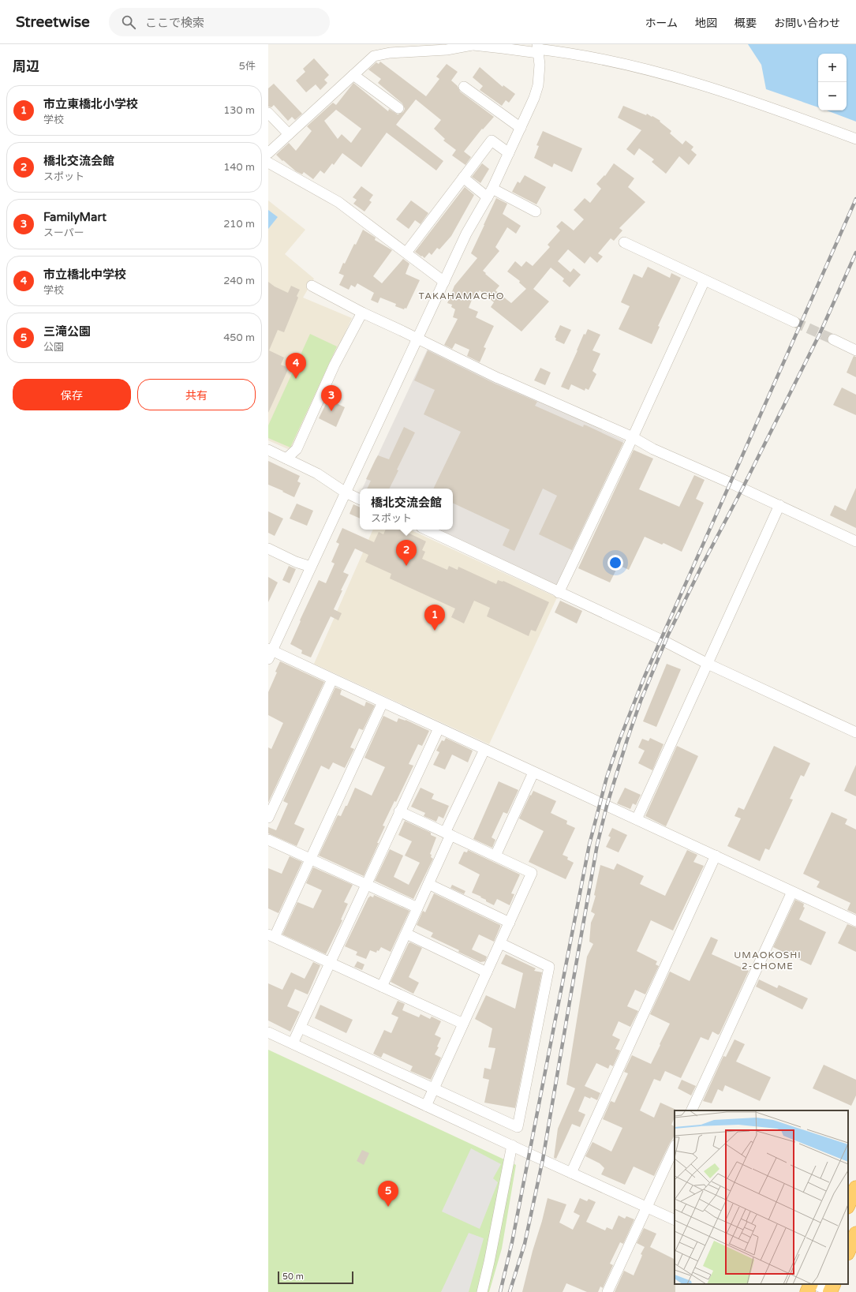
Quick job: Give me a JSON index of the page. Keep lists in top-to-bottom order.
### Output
{
  "districts": ["TAKAHAMACHO", "UMAOKOSHI 2-CHOME"],
  "scale_bar": "50 m",
  "page": {
    "header": "Streetwise",
    "search": "ここで検索",
    "nav": [
      "ホーム",
      "地図",
      "概要",
      "お問い合わせ"
    ],
    "heading": ["周辺", "5件"],
    "map_buttons": ["+", "−"],
    "list": [
      {
        "mark": "1",
        "name": "市立東橋北小学校",
        "note": "学校",
        "value": "130 m"
      },
      {
        "mark": "2",
        "name": "橋北交流会館",
        "note": "スポット",
        "value": "140 m"
      },
      {
        "mark": "3",
        "name": "FamilyMart",
        "note": "スーパー",
        "value": "210 m"
      },
      {
        "mark": "4",
        "name": "市立橋北中学校",
        "note": "学校",
        "value": "240 m"
      },
      {
        "mark": "5",
        "name": "三滝公園",
        "note": "公園",
        "value": "450 m"
      }
    ],
    "pins": [
      "4",
      "3",
      "2",
      "1",
      "5"
    ],
    "buttons": ["保存", "共有"],
    "popup": ["橋北交流会館", "スポット"],
    "scale": "50 m"
  }
}
